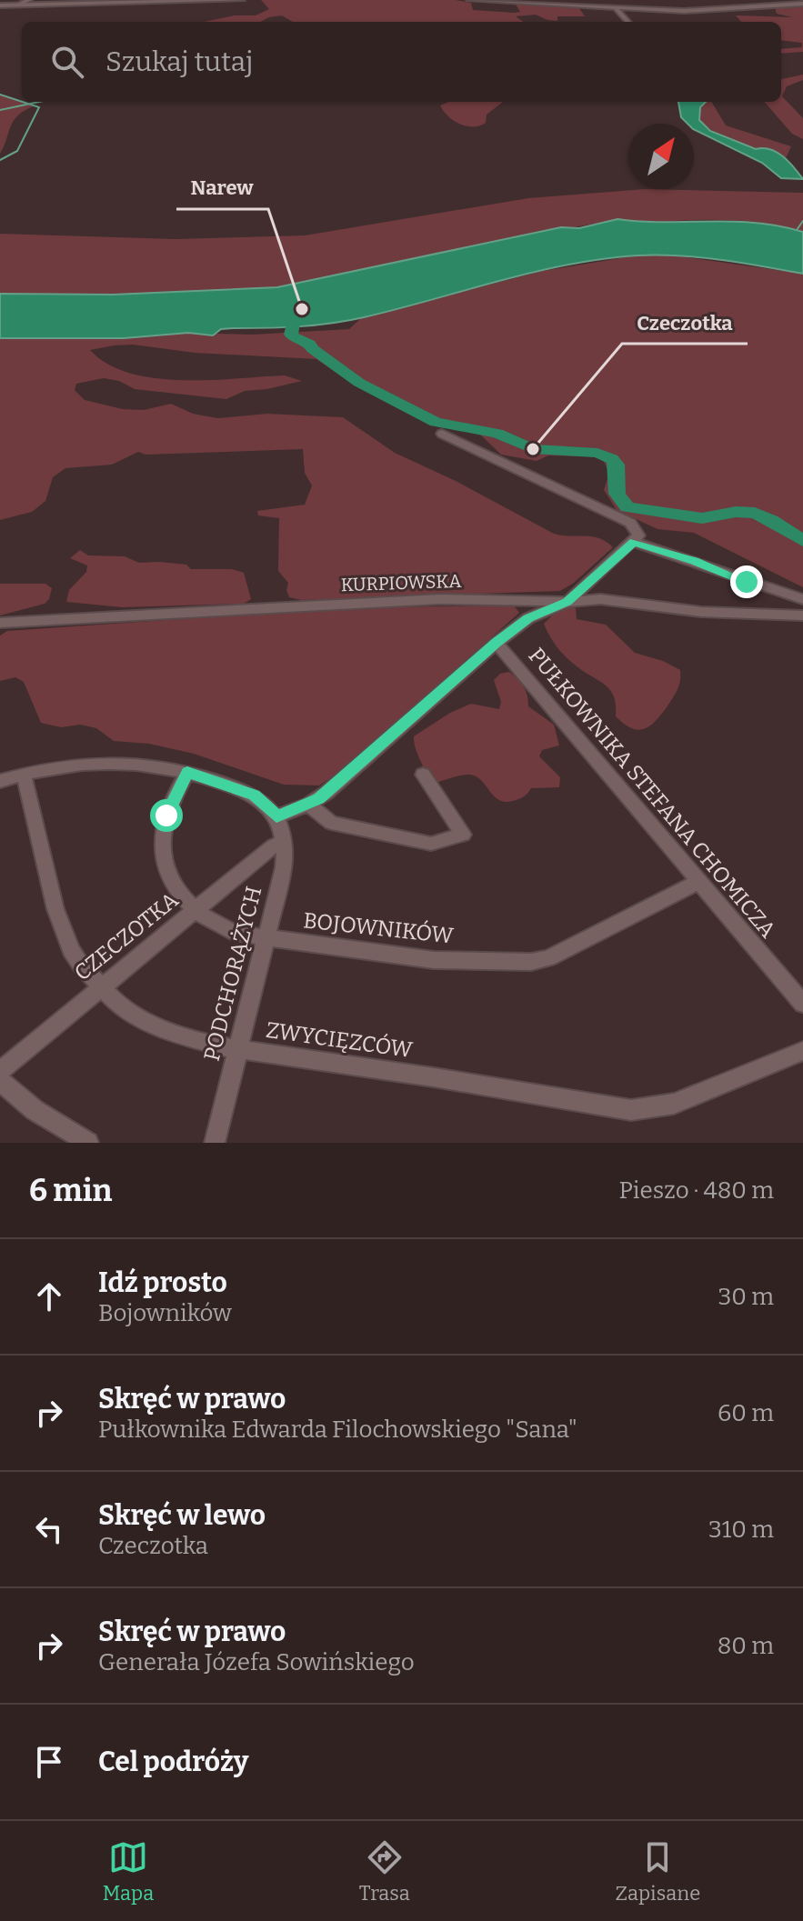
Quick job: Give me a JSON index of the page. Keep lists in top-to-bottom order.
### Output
{
  "streets": {
    "street": [
      "KURPIOWSKA",
      "PUŁKOWNIKA STEFANA CHOMICZA",
      "BOJOWNIKÓW",
      "CZECZOTKA",
      "PODCHORĄŻYCH",
      "ZWYCIĘZCÓW"
    ]
  },
  "crossings": [
    ["PUŁKOWNIKA STEFANA CHOMICZA", "BOJOWNIKÓW"],
    ["BOJOWNIKÓW", "CZECZOTKA"],
    ["BOJOWNIKÓW", "PODCHORĄŻYCH"],
    ["CZECZOTKA", "PODCHORĄŻYCH"],
    ["CZECZOTKA", "ZWYCIĘZCÓW"],
    ["PODCHORĄŻYCH", "ZWYCIĘZCÓW"]
  ],
  "places": ["Narew", "Czeczotka"],
  "north": "top right",
  "page": {
    "search": "Szukaj tutaj",
    "heading": ["6 min", "Pieszo · 480 m"],
    "list": [
      ["Idź prosto", "Bojowników", "30 m"],
      ["Skręć w prawo", "Pułkownika Edwarda Filochowskiego \"Sana\"", "60 m"],
      ["Skręć w lewo", "Czeczotka", "310 m"],
      ["Skręć w prawo", "Generała Józefa Sowińskiego", "80 m"],
      "Cel podróży"
    ],
    "nav": ["Mapa", "Trasa", "Zapisane"]
  }
}
